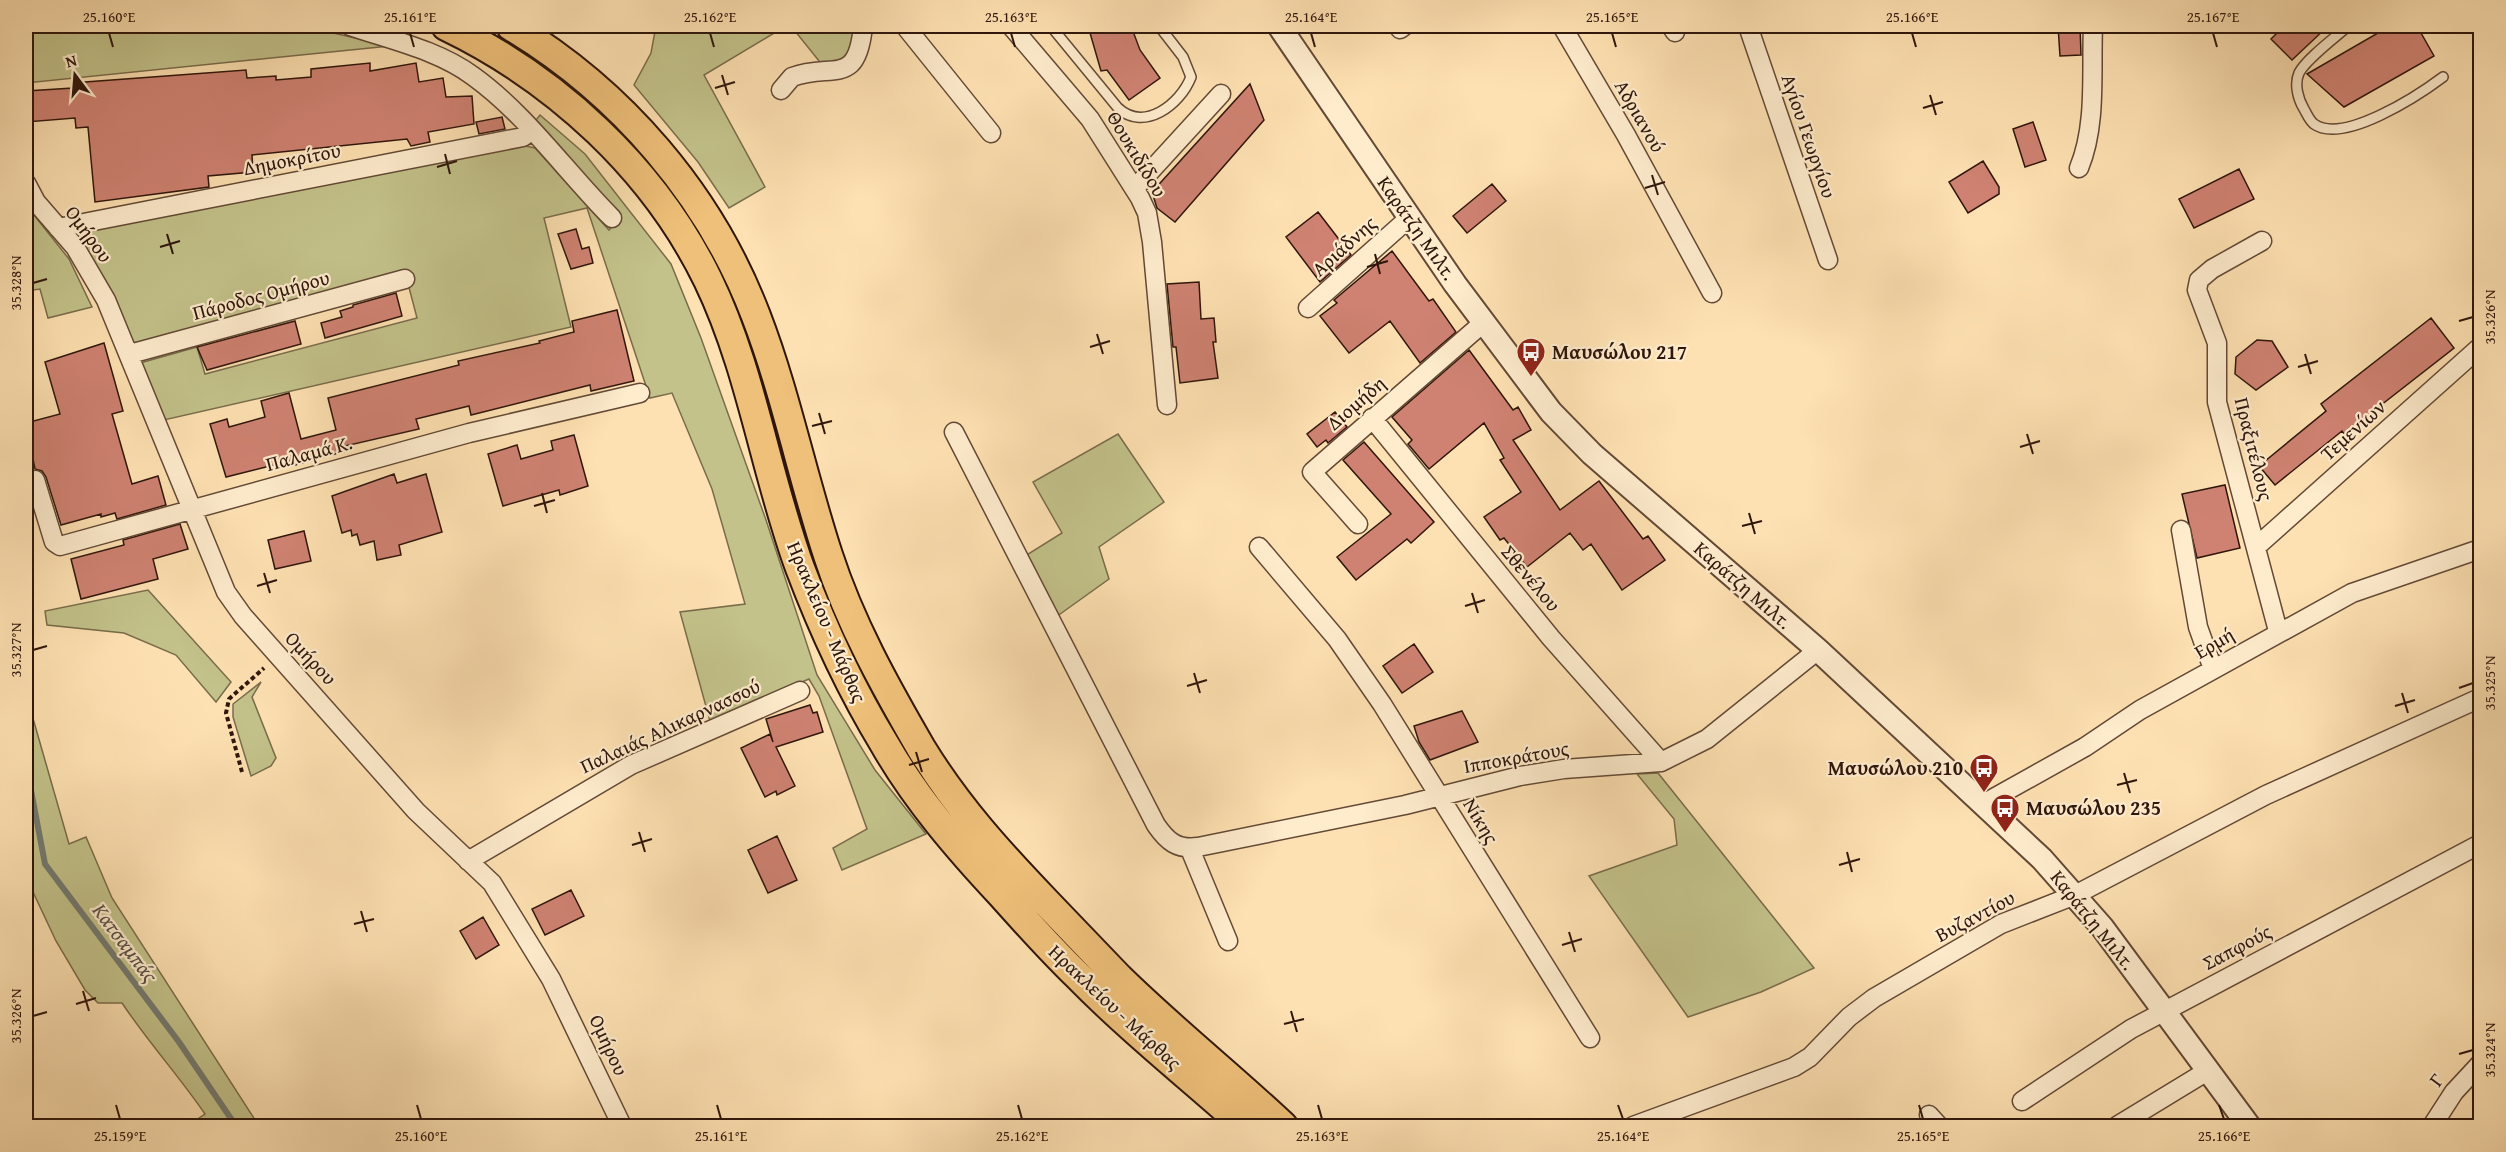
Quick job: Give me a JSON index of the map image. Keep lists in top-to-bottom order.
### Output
{
  "streets": {
    "main road": ["Ηρακλείου - Μάρθας"],
    "street": [
      "Αδριανού",
      "Αγίου Γεωργίου",
      "Θουκιδίδου",
      "Δημοκρίτου",
      "Καράτζη Μιλτ.",
      "Ομήρου",
      "Αριάδνης",
      "Πάροδος Ομήρου",
      "Διομήδη",
      "Τεμενίων",
      "Πραξιτέλους",
      "Παλαμά Κ.",
      "Σθενέλου",
      "Ερμή",
      "Παλαιάς Αλικαρνασσού",
      "Ιπποκράτους",
      "Νίκης",
      "Βυζαντίου",
      "Σαπφούς",
      "Γ"
    ]
  },
  "crossings": [
    ["Δημοκρίτου", "Ομήρου"],
    ["Καράτζη Μιλτ.", "Αριάδνης"],
    ["Καράτζη Μιλτ.", "Διομήδη"],
    ["Καράτζη Μιλτ.", "Ερμή"],
    ["Καράτζη Μιλτ.", "Ιπποκράτους"],
    ["Καράτζη Μιλτ.", "Βυζαντίου"],
    ["Καράτζη Μιλτ.", "Σαπφούς"],
    ["Ομήρου", "Πάροδος Ομήρου"],
    ["Ομήρου", "Παλαμά Κ."],
    ["Ομήρου", "Παλαιάς Αλικαρνασσού"],
    ["Διομήδη", "Σθενέλου"],
    ["Τεμενίων", "Πραξιτέλους"],
    ["Πραξιτέλους", "Ερμή"],
    ["Σθενέλου", "Ιπποκράτους"],
    ["Ιπποκράτους", "Νίκης"]
  ],
  "water": ["Κατσαμπάς"],
  "places": {
    "bus stop": ["Μαυσώλου 217", "Μαυσώλου 210", "Μαυσώλου 235"]
  },
  "north": "top",
  "coordinates": [
    "25.160°E",
    "25.161°E",
    "25.162°E",
    "25.163°E",
    "25.164°E",
    "25.165°E",
    "25.166°E",
    "25.167°E",
    "35.328°N",
    "35.326°N",
    "35.327°N",
    "35.325°N",
    "35.324°N",
    "25.159°E"
  ]
}
